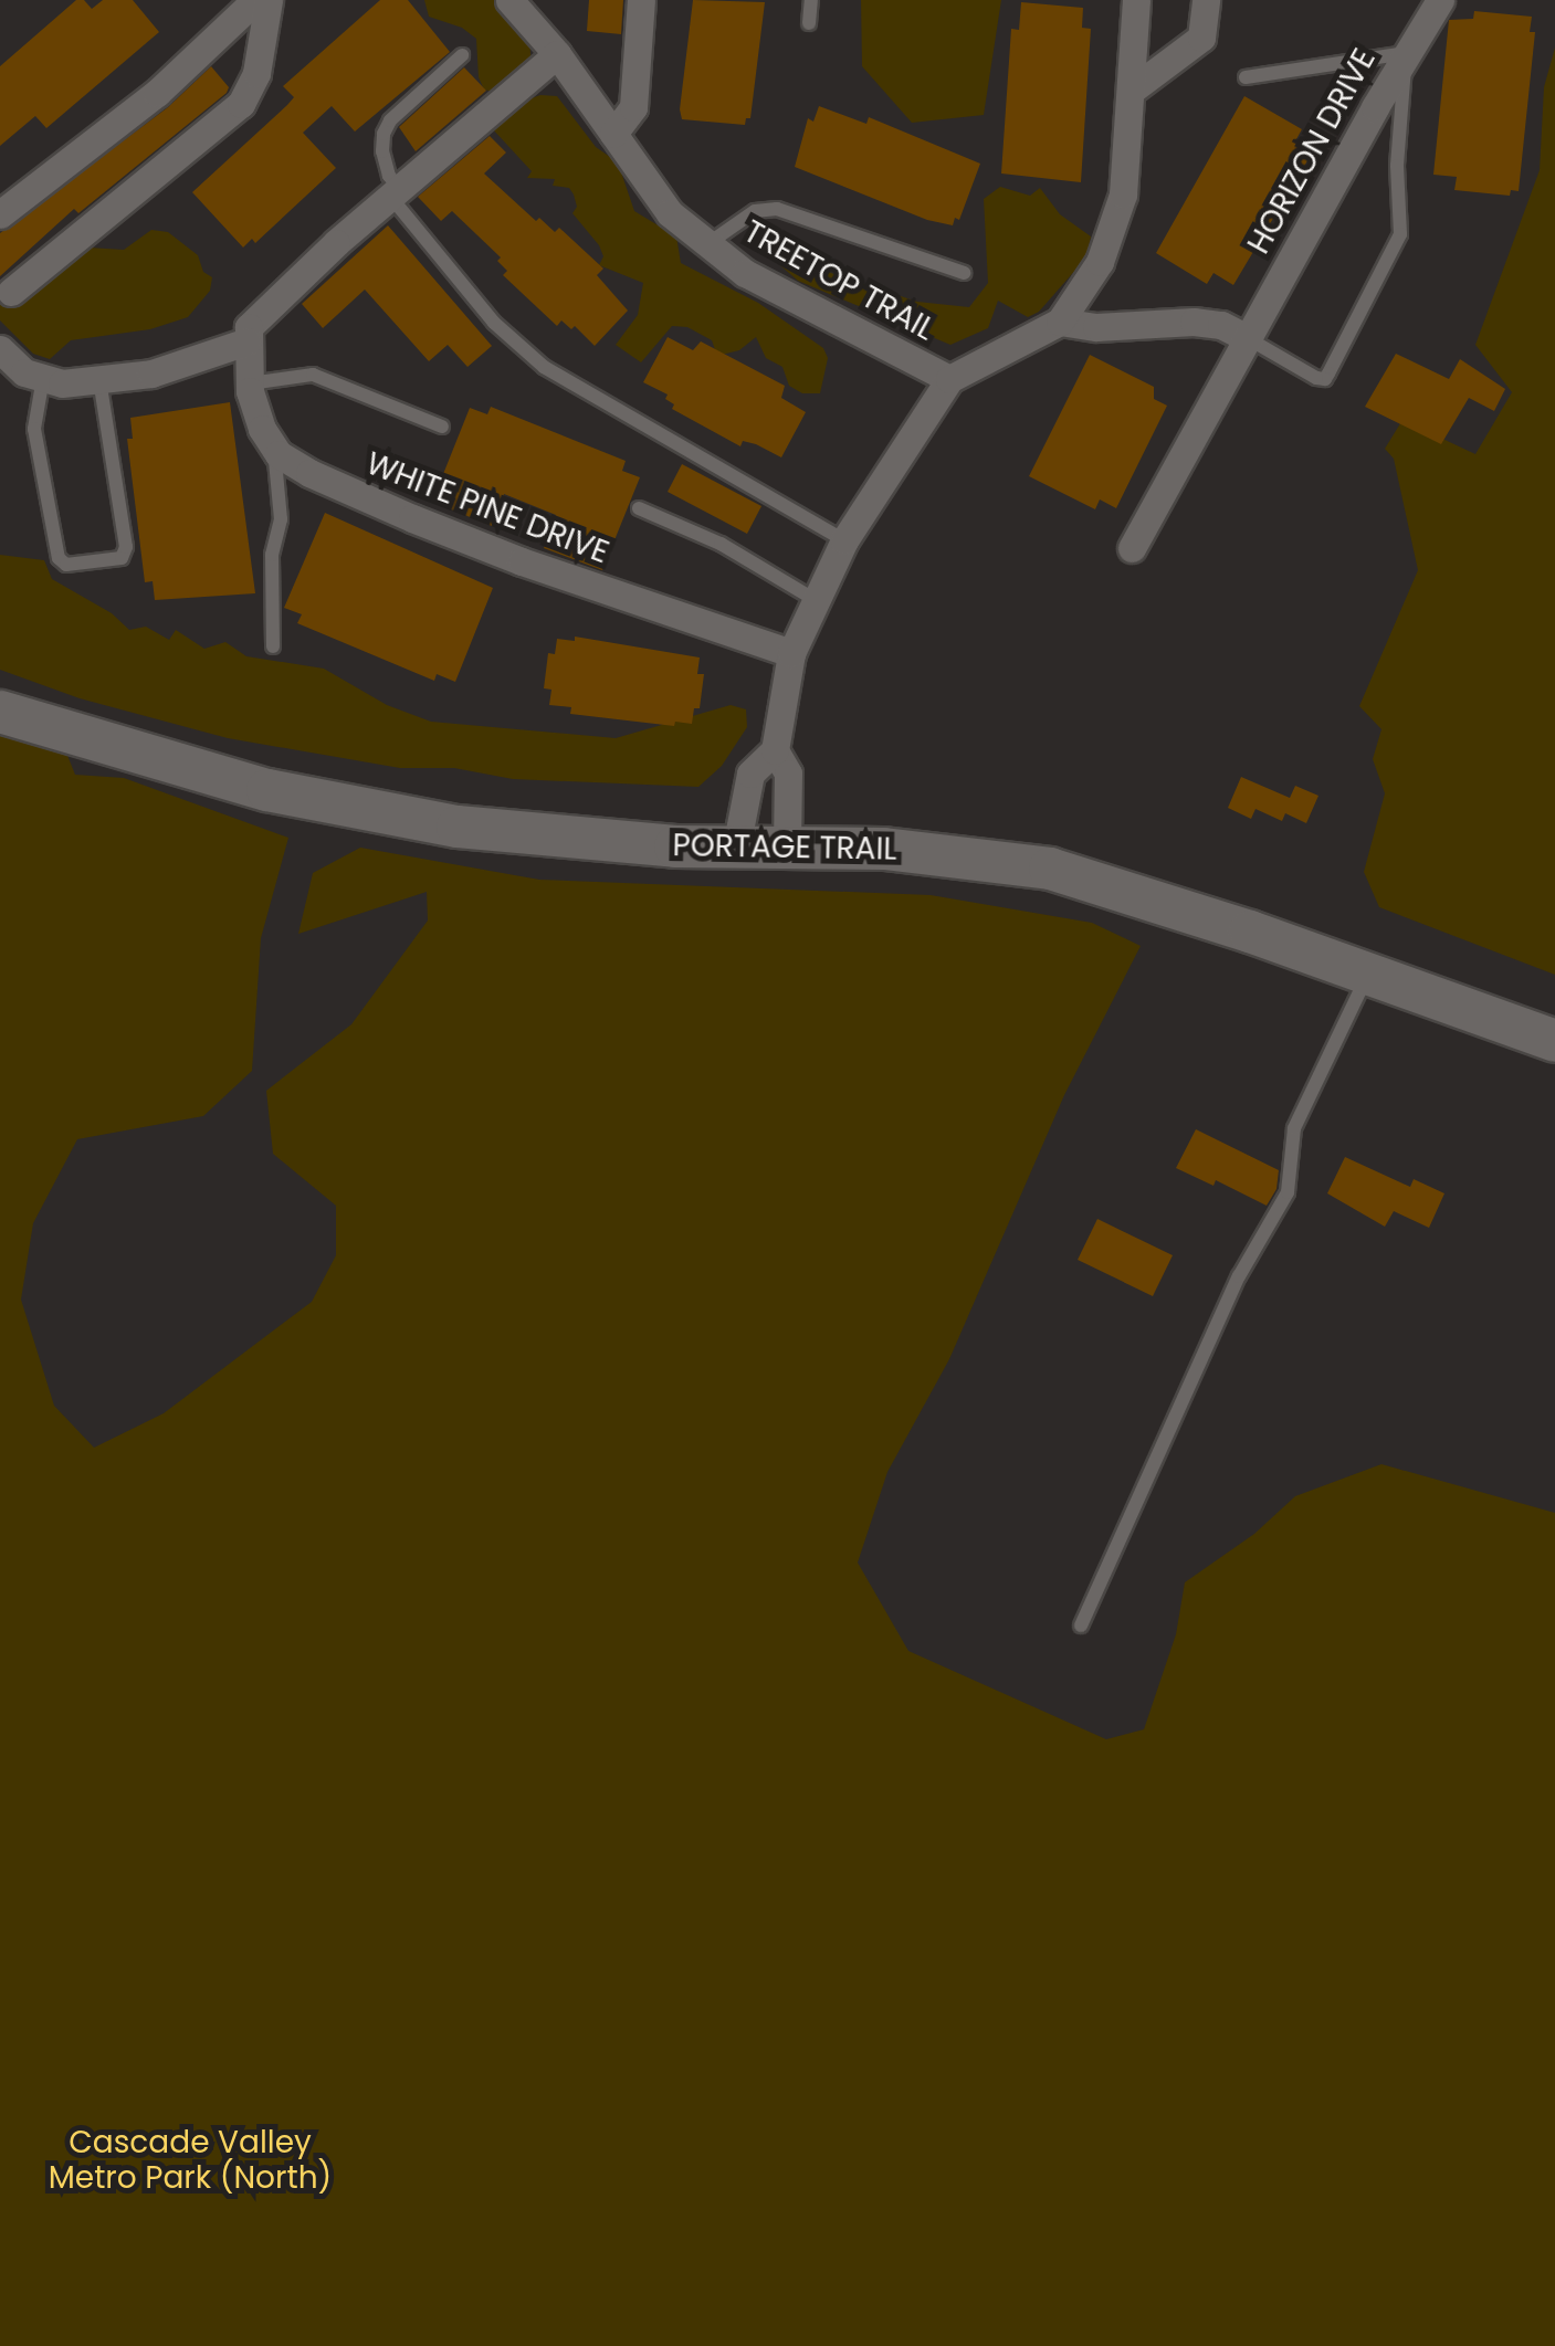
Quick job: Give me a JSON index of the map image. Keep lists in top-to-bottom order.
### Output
{
  "streets": {
    "main road": ["PORTAGE TRAIL"],
    "street": ["HORIZON DRIVE", "TREETOP TRAIL", "WHITE PINE DRIVE"]
  },
  "parks": ["Cascade Valley Metro Park (North)"]
}
